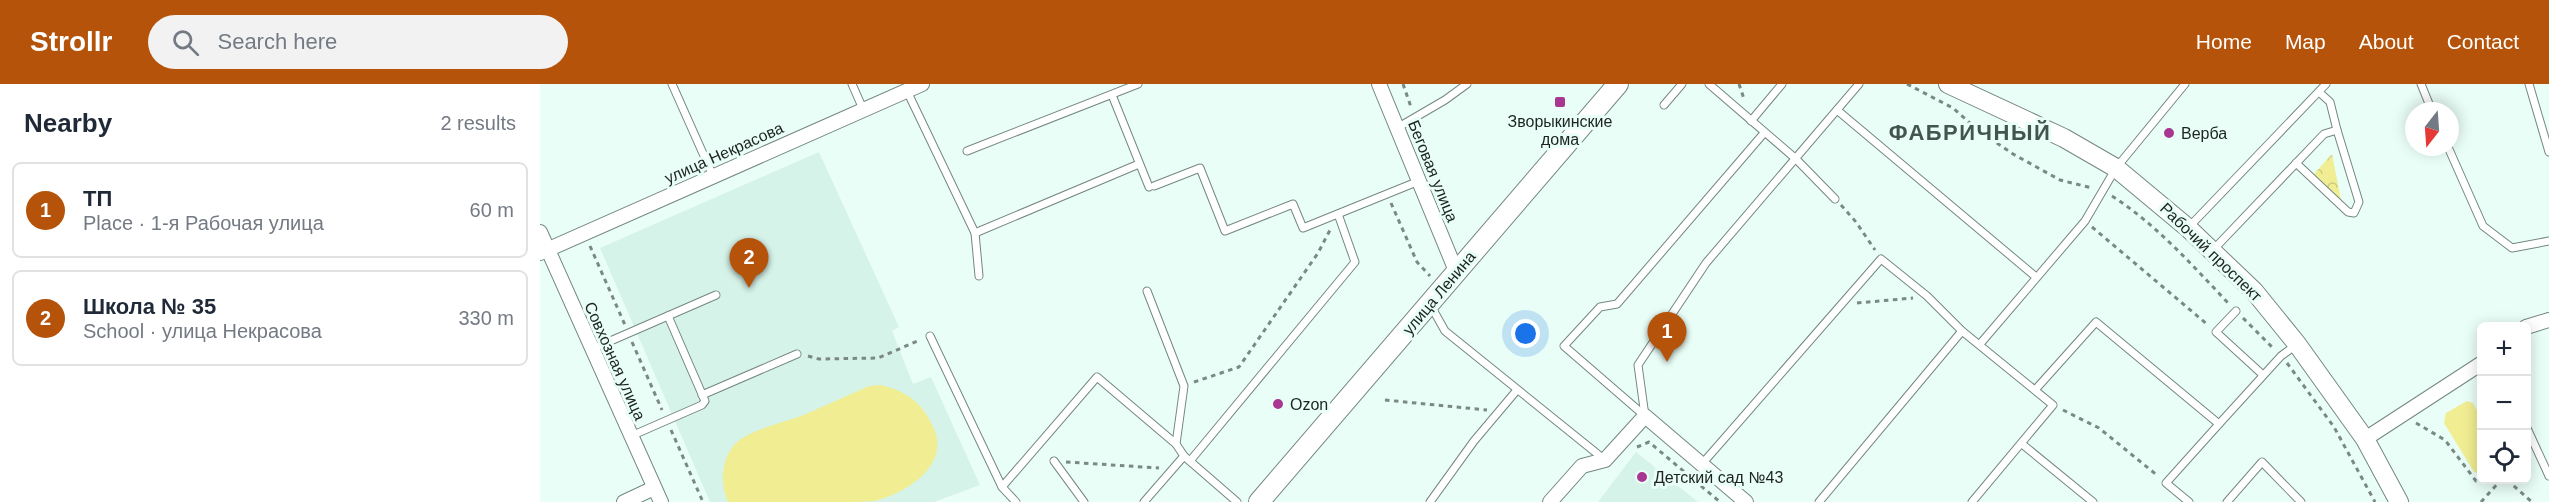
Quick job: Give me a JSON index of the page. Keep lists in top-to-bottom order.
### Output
{
  "streets": {
    "main road": ["улица Ленина"],
    "street": [
      "улица Некрасова",
      "Беговая улица",
      "Рабочий проспект",
      "Совхозная улица"
    ]
  },
  "crossings": [
    ["улица Некрасова", "Совхозная улица"],
    ["Беговая улица", "улица Ленина"]
  ],
  "districts": ["ФАБРИЧНЫЙ"],
  "places": {
    "transit": ["Зворыкинские дома"],
    "other": ["Верба", "Ozon", "Детский сад №43"]
  },
  "north": "bottom",
  "page": {
    "header": "Strollr",
    "search": "Search here",
    "nav": [
      "Home",
      "Map",
      "About",
      "Contact"
    ],
    "heading": ["Nearby", "2 results"],
    "list": [
      {
        "mark": "1",
        "name": "ТП",
        "note": "Place · 1-я Рабочая улица",
        "value": "60 m"
      },
      {
        "mark": "2",
        "name": "Школа № 35",
        "note": "School · улица Некрасова",
        "value": "330 m"
      }
    ],
    "pins": ["2", "1"],
    "map_buttons": ["+", "−"]
  }
}
